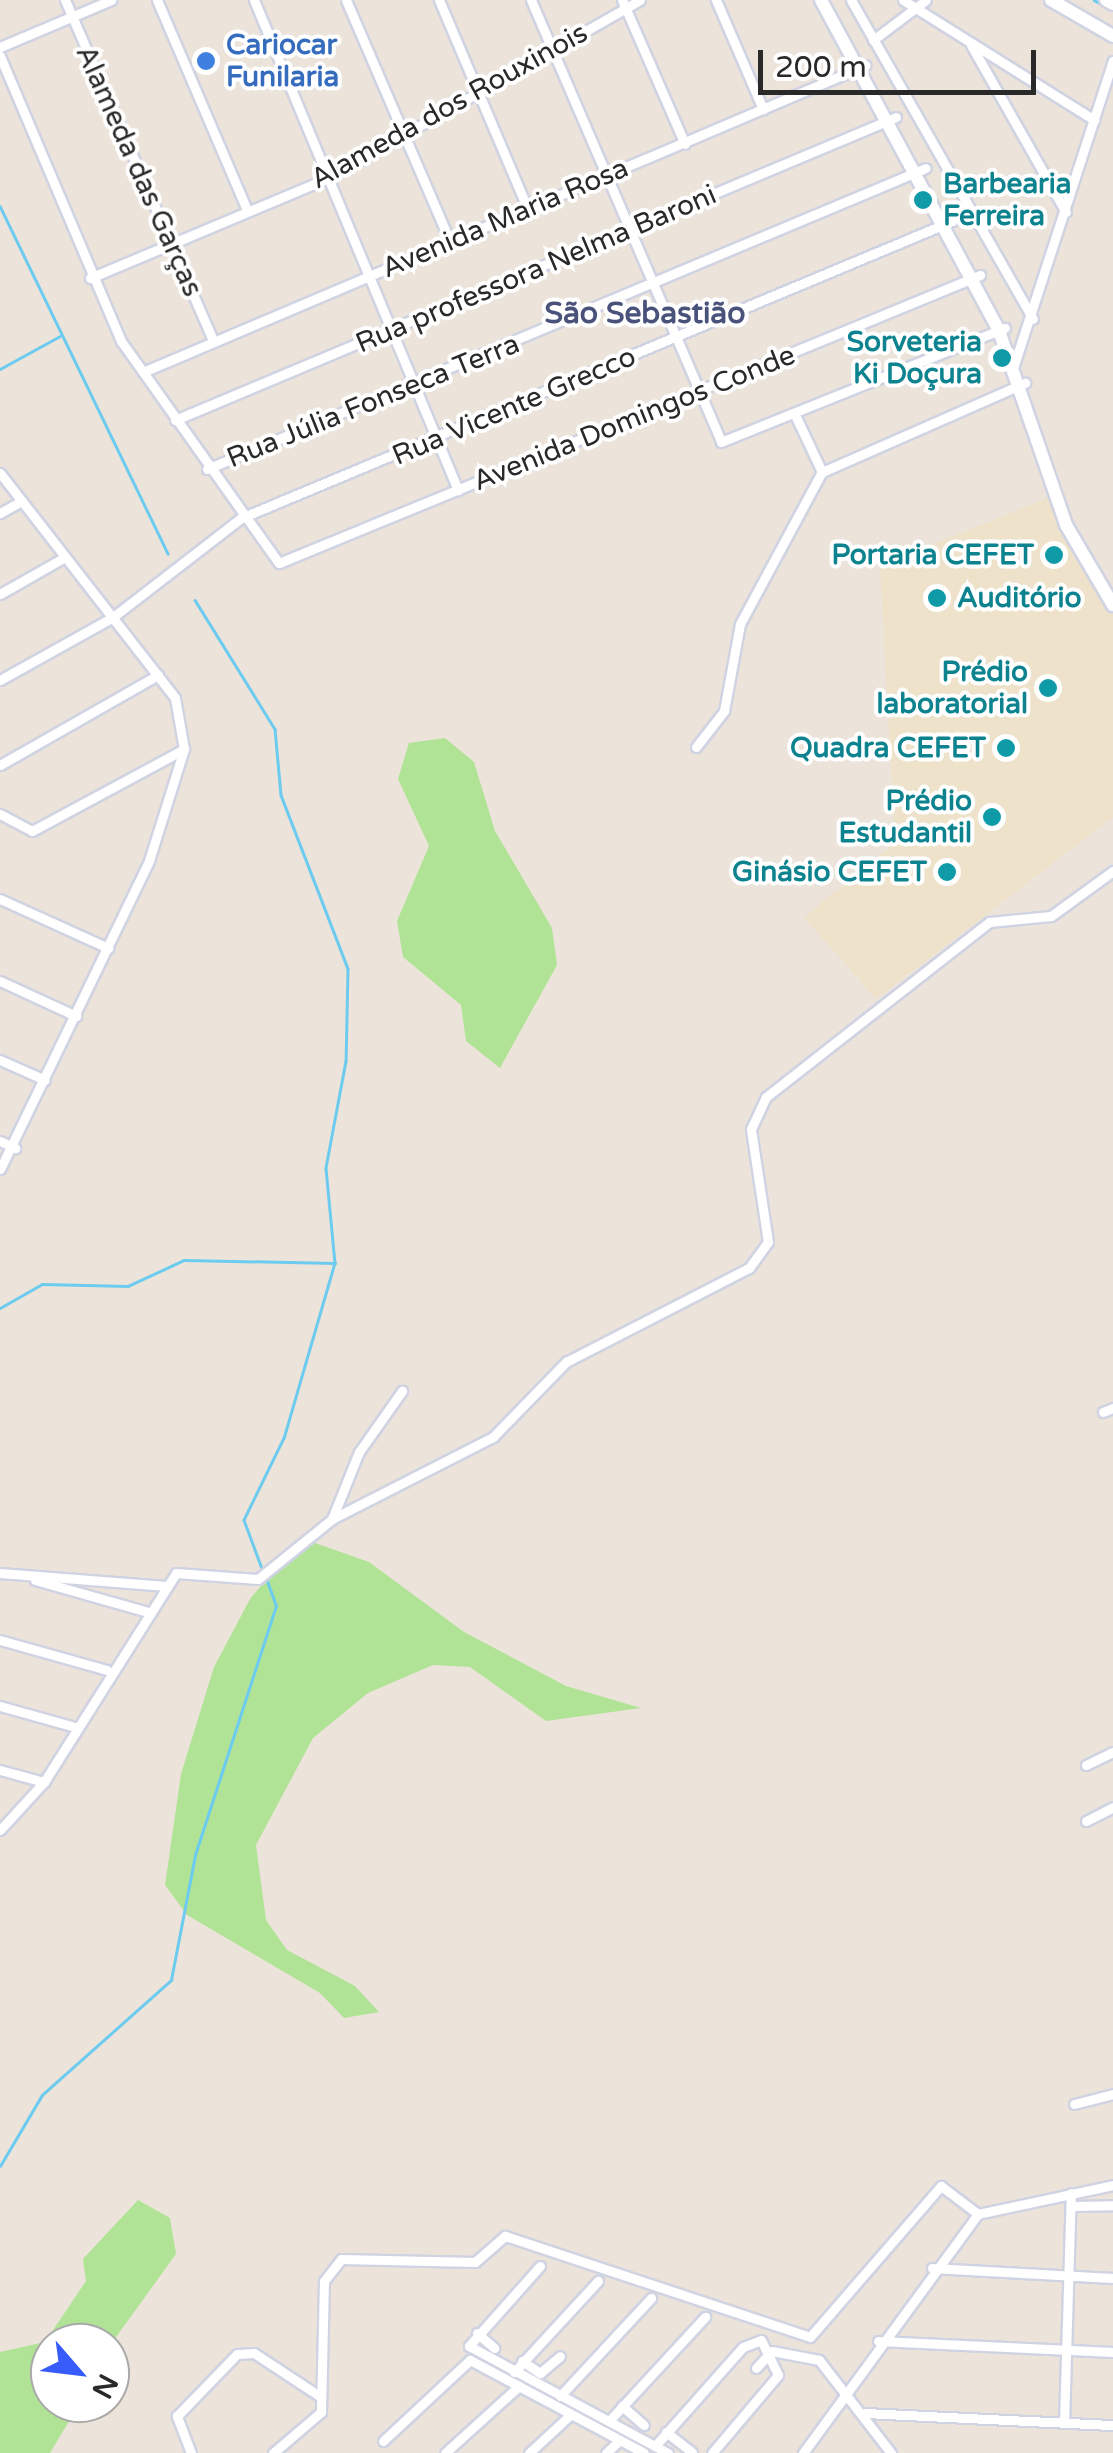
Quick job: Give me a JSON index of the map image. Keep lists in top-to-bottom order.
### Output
{
  "streets": {
    "street": [
      "Alameda dos Rouxinois",
      "Alameda das Garças",
      "Avenida Maria Rosa",
      "Rua professora Nelma Baroni",
      "Rua Júlia Fonseca Terra",
      "Rua Vicente Grecco",
      "Avenida Domingos Conde"
    ]
  },
  "crossings": [
    ["Alameda dos Rouxinois", "Alameda das Garças"],
    ["Alameda das Garças", "Avenida Maria Rosa"],
    ["Rua Vicente Grecco", "Avenida Domingos Conde"]
  ],
  "districts": ["São Sebastião"],
  "places": [
    "Cariocar Funilaria",
    "Barbearia Ferreira",
    "Sorveteria Ki Doçura",
    "Portaria CEFET",
    "Auditório",
    "Prédio laboratorial",
    "Quadra CEFET",
    "Prédio Estudantil",
    "Ginásio CEFET"
  ],
  "scale_bar": "200 m",
  "north": "bottom right"
}
